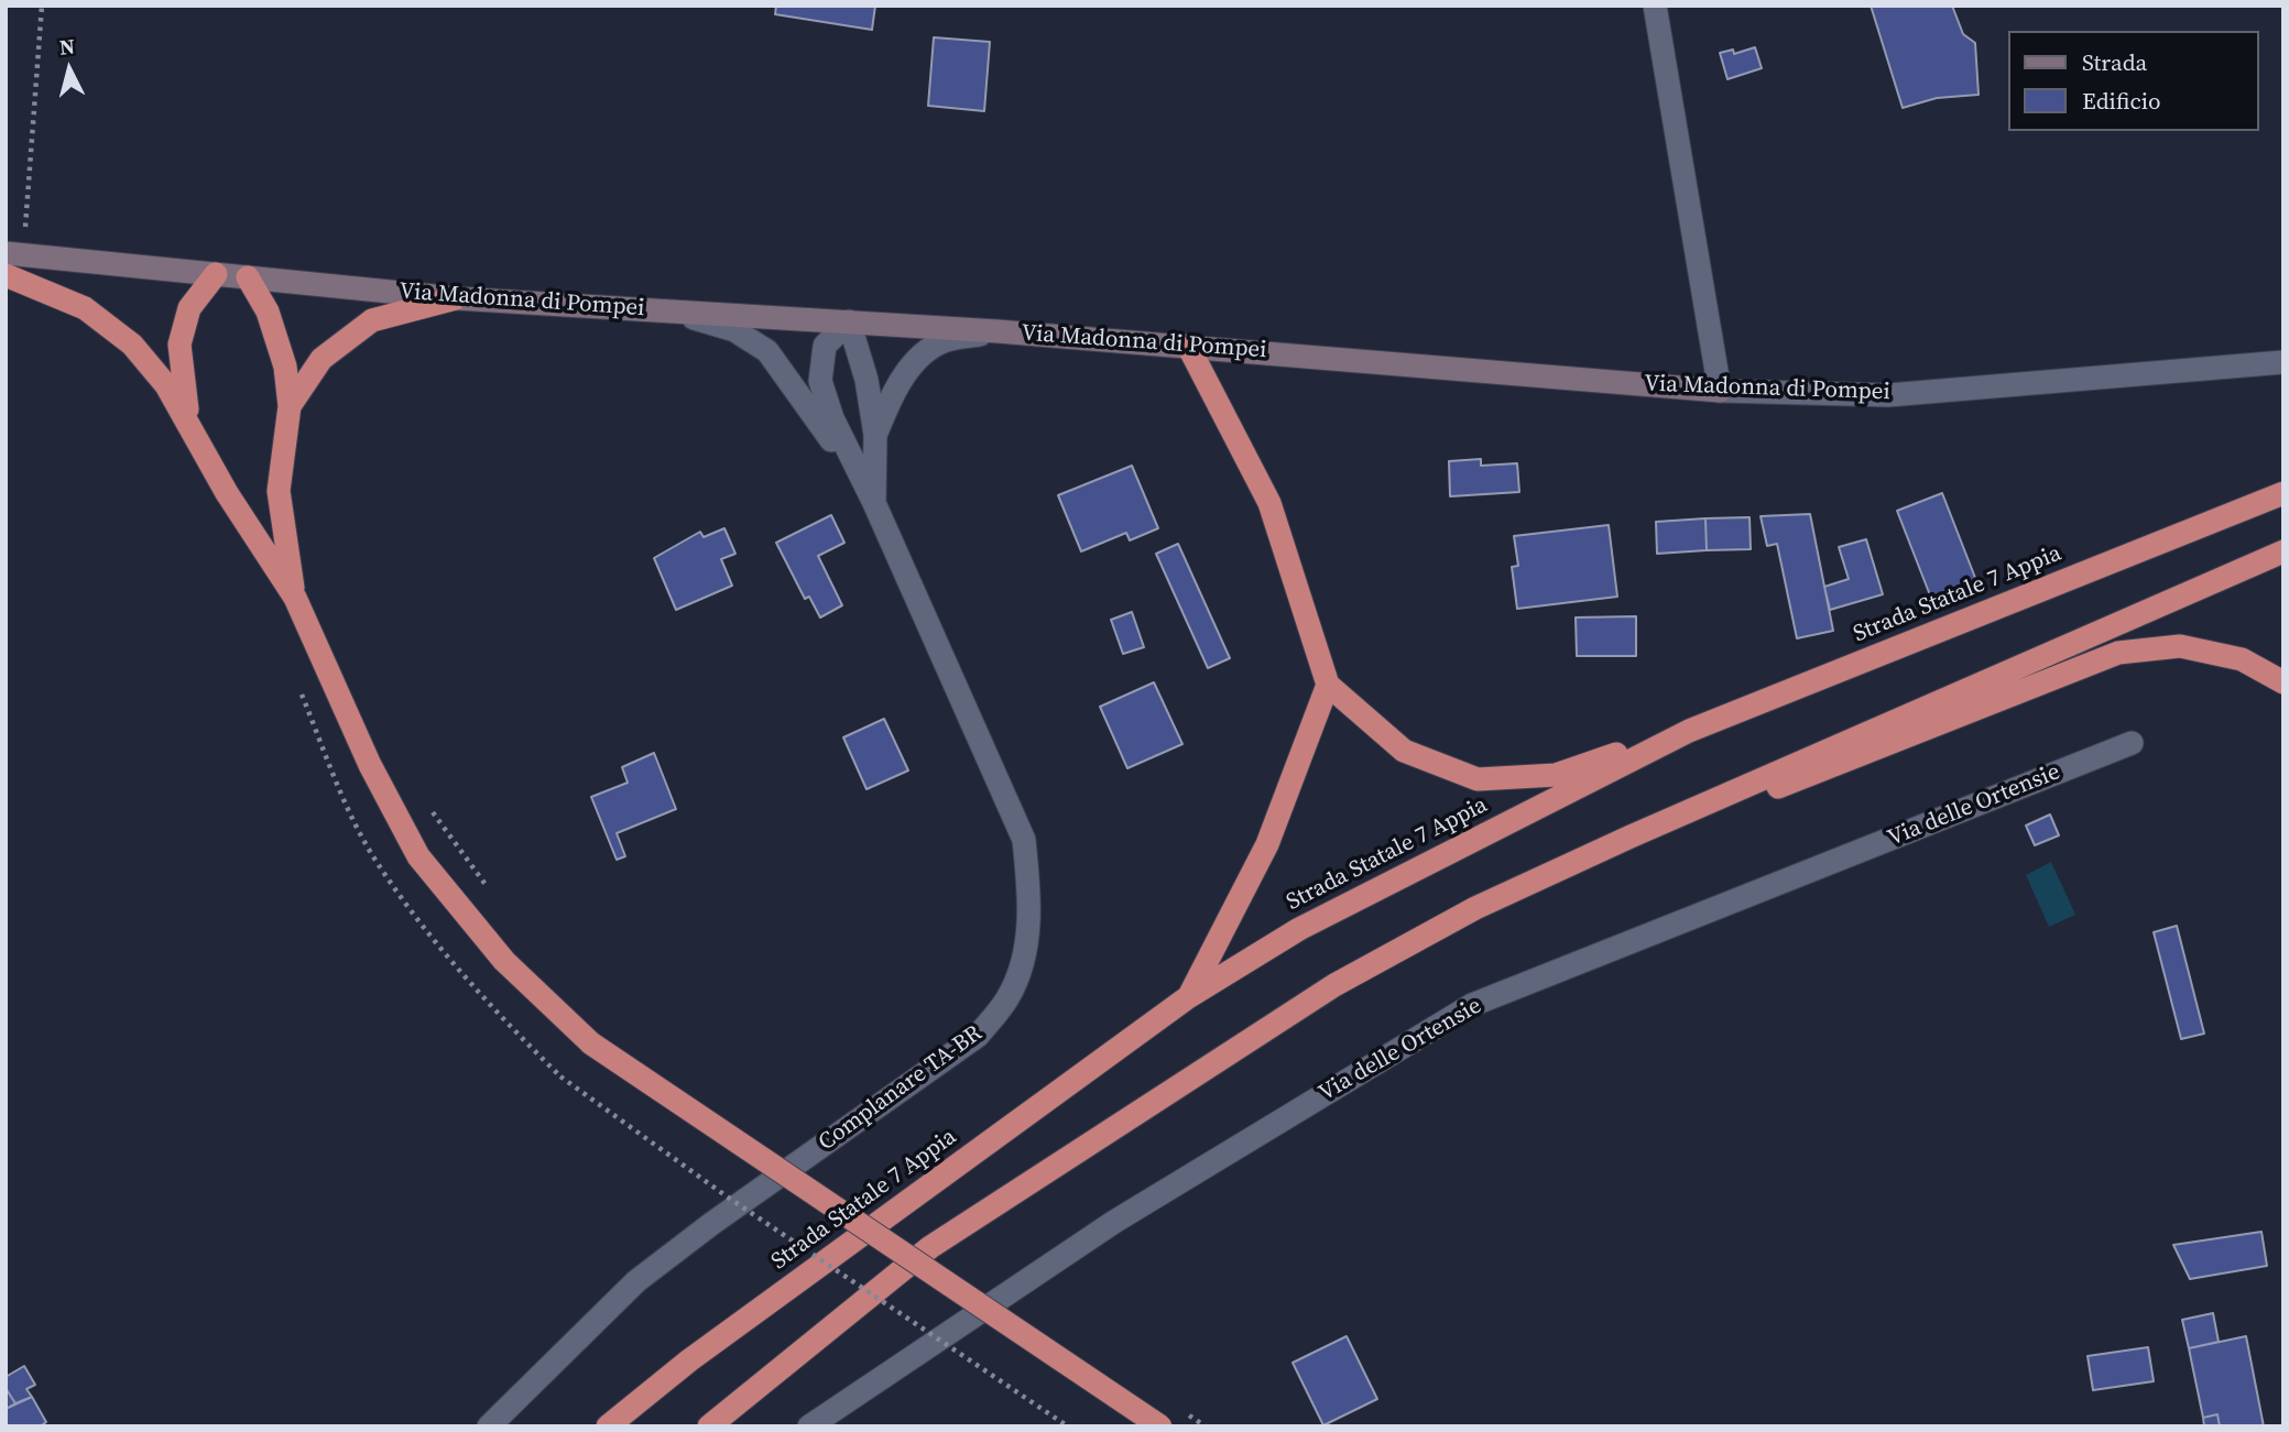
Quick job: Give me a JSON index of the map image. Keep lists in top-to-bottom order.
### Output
{
  "streets": {
    "highway": ["Strada Statale 7 Appia"],
    "street": ["Via Madonna di Pompei", "Via delle Ortensie", "Complanare TA-BR"]
  },
  "legend": ["Strada", "Edificio"],
  "north": "top"
}
